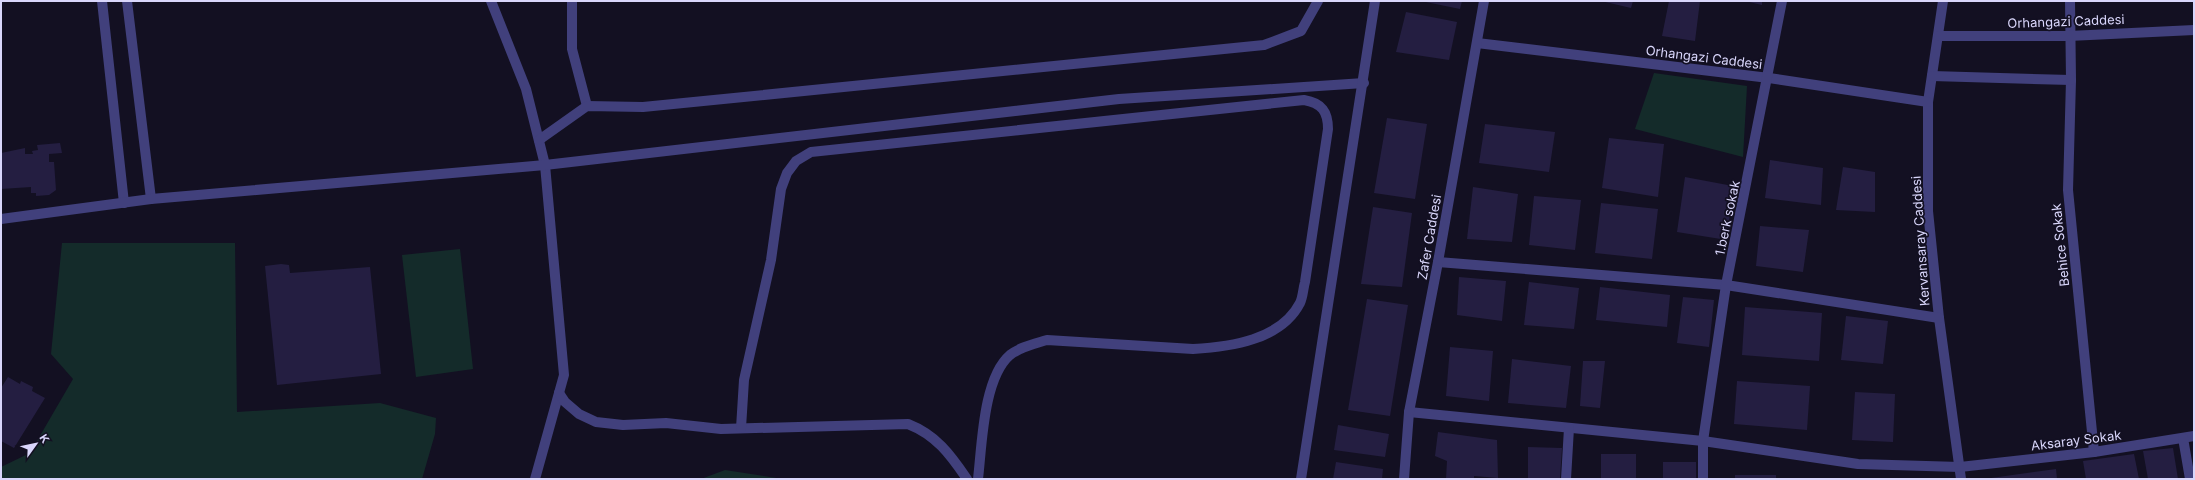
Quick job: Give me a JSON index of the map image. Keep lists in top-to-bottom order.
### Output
{
  "streets": {
    "street": [
      "Orhangazi Caddesi",
      "1.berk sokak",
      "Zafer Caddesi",
      "Kervansaray Caddesi",
      "Behice Sokak",
      "Aksaray Sokak"
    ]
  },
  "crossings": [
    ["Orhangazi Caddesi", "1.berk sokak"],
    ["Orhangazi Caddesi", "Zafer Caddesi"],
    ["Orhangazi Caddesi", "Kervansaray Caddesi"],
    ["Orhangazi Caddesi", "Behice Sokak"],
    ["1.berk sokak", "Aksaray Sokak"],
    ["Zafer Caddesi", "Aksaray Sokak"],
    ["Kervansaray Caddesi", "Aksaray Sokak"],
    ["Behice Sokak", "Aksaray Sokak"]
  ],
  "north": "top right"
}
